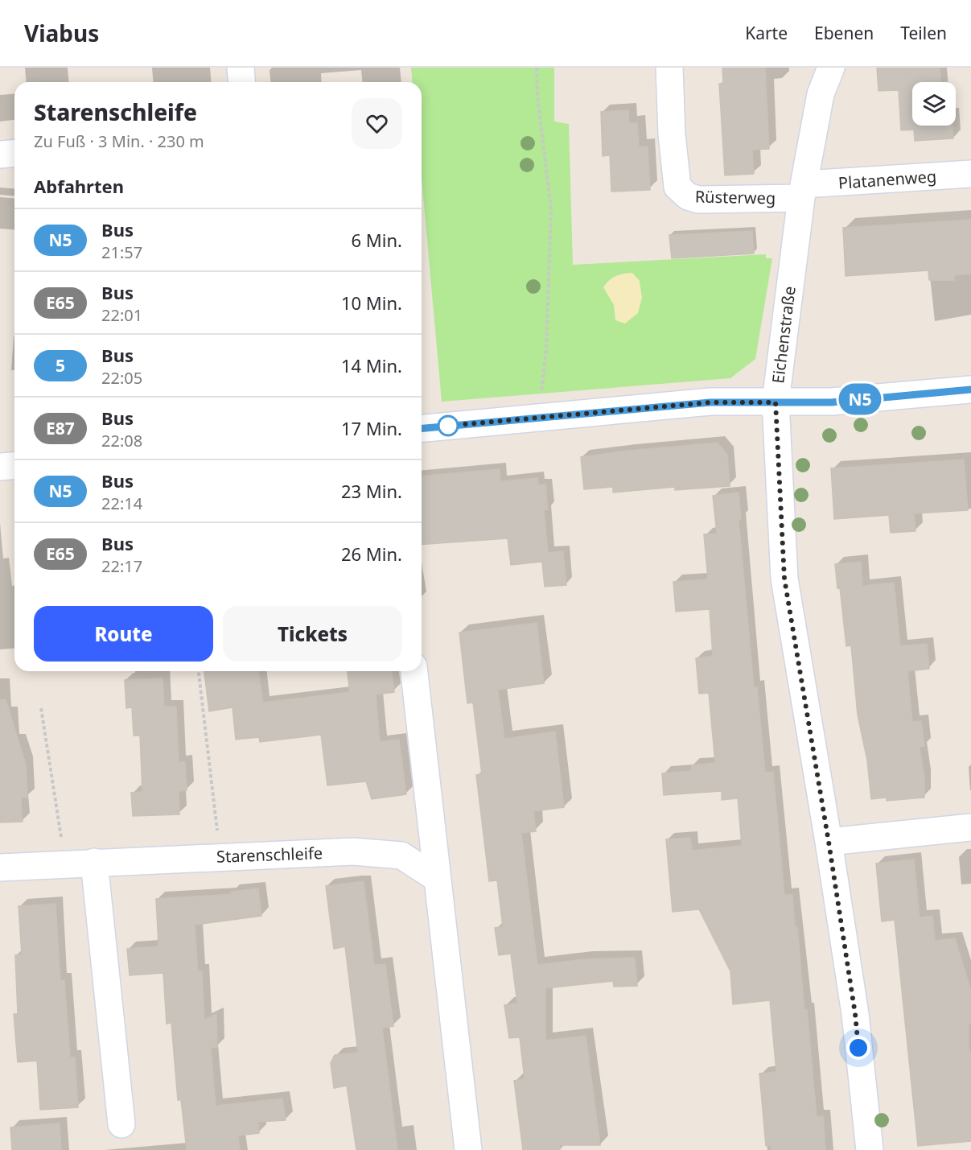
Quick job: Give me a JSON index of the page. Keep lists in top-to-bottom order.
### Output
{
  "streets": {
    "street": [
      "Platanenweg",
      "Rüsterweg",
      "Eichenstraße",
      "Starenschleife"
    ]
  },
  "crossings": [
    ["Platanenweg", "Rüsterweg"],
    ["Platanenweg", "Eichenstraße"],
    ["Rüsterweg", "Eichenstraße"]
  ],
  "lines": ["bus line N5"],
  "page": {
    "header": "Viabus",
    "nav": ["Karte", "Ebenen", "Teilen"],
    "on_map": "N5",
    "heading": [
      ["Starenschleife", "Zu Fuß · 3 Min. · 230 m"],
      "Abfahrten"
    ],
    "list": [
      {
        "mark": "N5",
        "name": "Bus",
        "note": "21:57",
        "value": "6 Min."
      },
      {
        "mark": "E65",
        "name": "Bus",
        "note": "22:01",
        "value": "10 Min."
      },
      {
        "mark": "5",
        "name": "Bus",
        "note": "22:05",
        "value": "14 Min."
      },
      {
        "mark": "E87",
        "name": "Bus",
        "note": "22:08",
        "value": "17 Min."
      },
      {
        "mark": "N5",
        "name": "Bus",
        "note": "22:14",
        "value": "23 Min."
      },
      {
        "mark": "E65",
        "name": "Bus",
        "note": "22:17",
        "value": "26 Min."
      }
    ],
    "buttons": ["Route", "Tickets"]
  }
}
